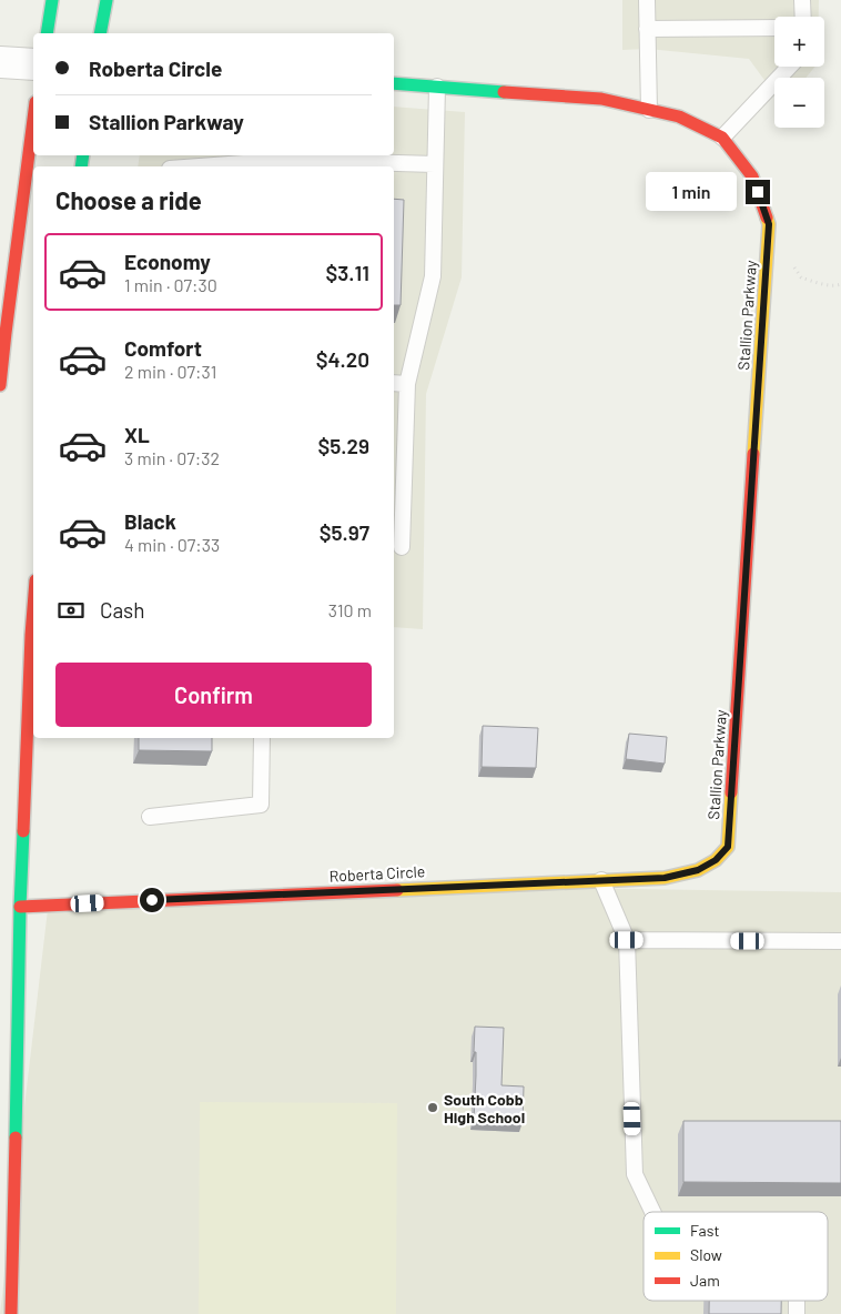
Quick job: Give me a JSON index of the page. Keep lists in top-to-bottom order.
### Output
{
  "streets": {
    "street": ["Stallion Parkway", "Roberta Circle"]
  },
  "crossings": [
    ["Stallion Parkway", "Roberta Circle"]
  ],
  "places": ["South Cobb High School"],
  "legend": ["Fast", "Slow", "Jam"],
  "page": {
    "map_buttons": ["+", "−"],
    "banner": ["Roberta Circle", "Stallion Parkway"],
    "heading": "Choose a ride",
    "bubble": "1 min",
    "list": [
      {
        "name": "Economy",
        "note": "1 min · 07:30",
        "value": "$3.11"
      },
      {
        "name": "Comfort",
        "note": "2 min · 07:31",
        "value": "$4.20"
      },
      {
        "name": "XL",
        "note": "3 min · 07:32",
        "value": "$5.29"
      },
      {
        "name": "Black",
        "note": "4 min · 07:33",
        "value": "$5.97"
      }
    ],
    "pay": ["Cash", "310 m"],
    "buttons": "Confirm"
  }
}
